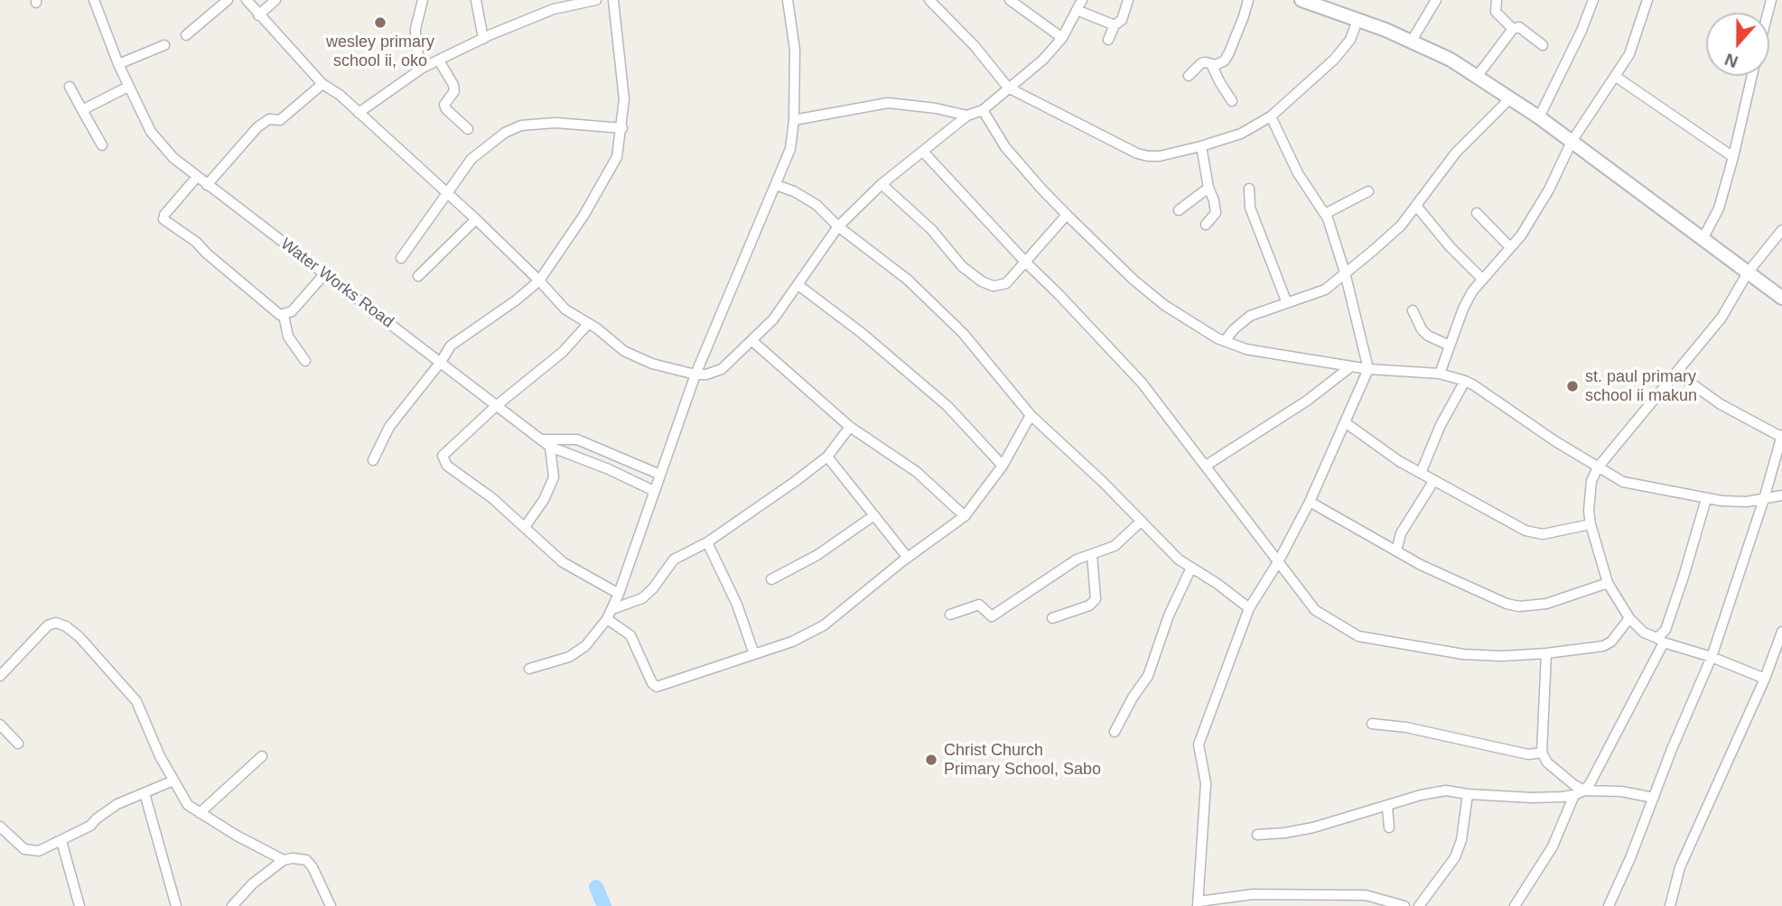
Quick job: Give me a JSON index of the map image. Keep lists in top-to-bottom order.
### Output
{
  "streets": {
    "street": ["Water Works Road"]
  },
  "places": ["wesley primary school ii, oko", "st. paul primary school ii makun", "Christ Church Primary School, Sabo"],
  "north": "bottom"
}
